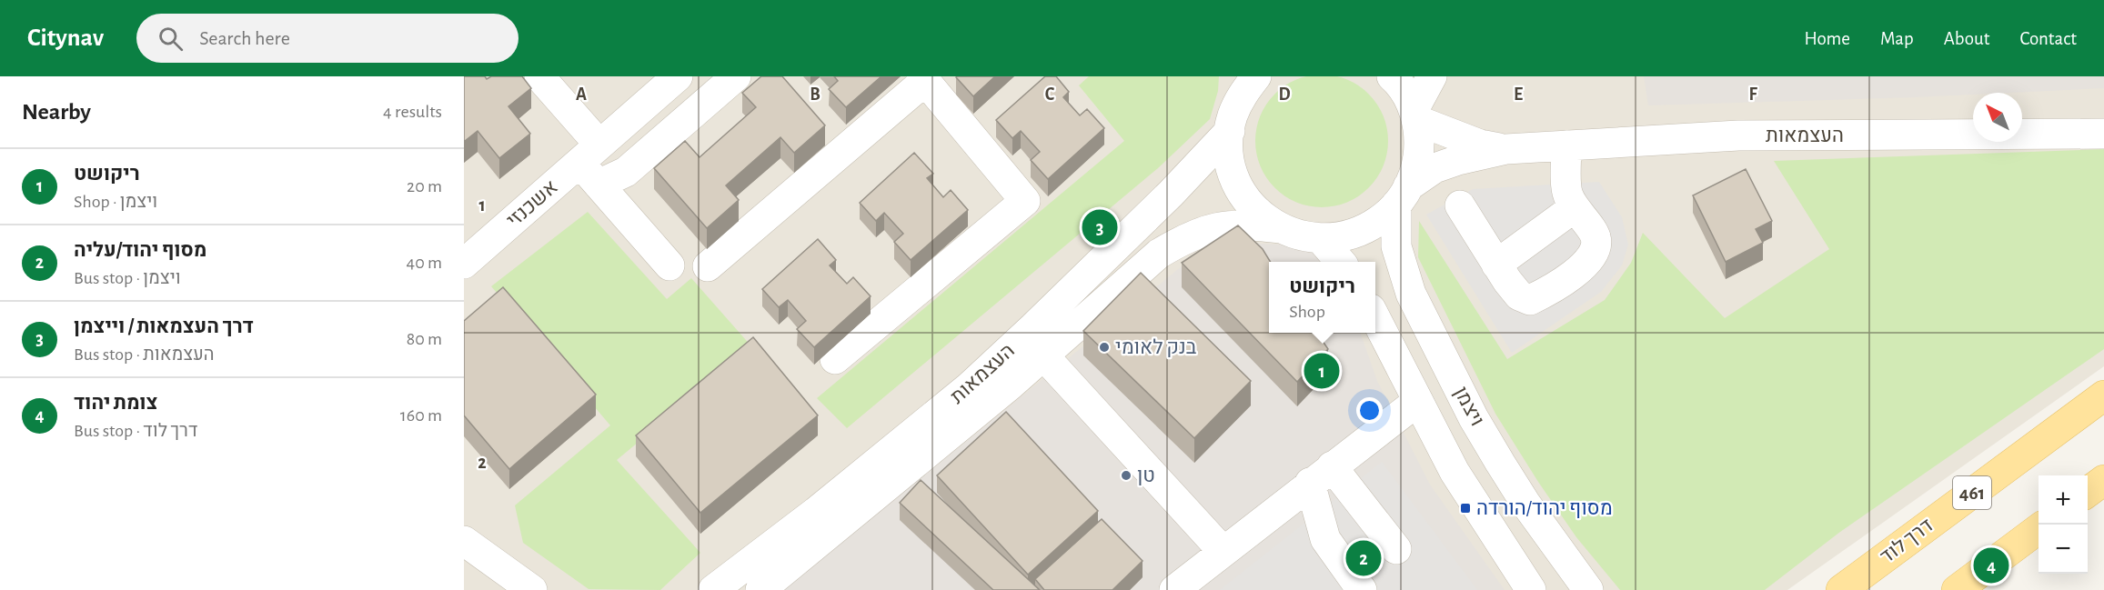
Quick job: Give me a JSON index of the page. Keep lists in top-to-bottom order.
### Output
{
  "streets": {
    "main road": ["461", "דרך לוד"],
    "street": ["העצמאות", "אשכנזי", "ויצמן"]
  },
  "crossings": [
    ["העצמאות", "ויצמן"]
  ],
  "places": {
    "other": ["בנק לאומי", "טן"],
    "transit": ["מסוף יהוד/הורדה"]
  },
  "north": "top left",
  "page": {
    "header": "Citynav",
    "search": "Search here",
    "nav": [
      "Home",
      "Map",
      "About",
      "Contact"
    ],
    "heading": ["Nearby", "4 results"],
    "list": [
      {
        "mark": "1",
        "name": "ריקושט",
        "note": "Shop · ויצמן",
        "value": "20 m"
      },
      {
        "mark": "2",
        "name": "מסוף יהוד/עליה",
        "note": "Bus stop · ויצמן",
        "value": "40 m"
      },
      {
        "mark": "3",
        "name": "דרך העצמאות / וייצמן",
        "note": "Bus stop · העצמאות",
        "value": "80 m"
      },
      {
        "mark": "4",
        "name": "צומת יהוד",
        "note": "Bus stop · דרך לוד",
        "value": "160 m"
      }
    ],
    "pins": [
      "3",
      "1",
      "2",
      "4"
    ],
    "popup": ["ריקושט", "Shop"],
    "map_buttons": ["+", "−"]
  },
  "grid": {
    "columns": [
      "A",
      "B",
      "C",
      "D",
      "E",
      "F"
    ],
    "rows": ["1", "2"]
  }
}
